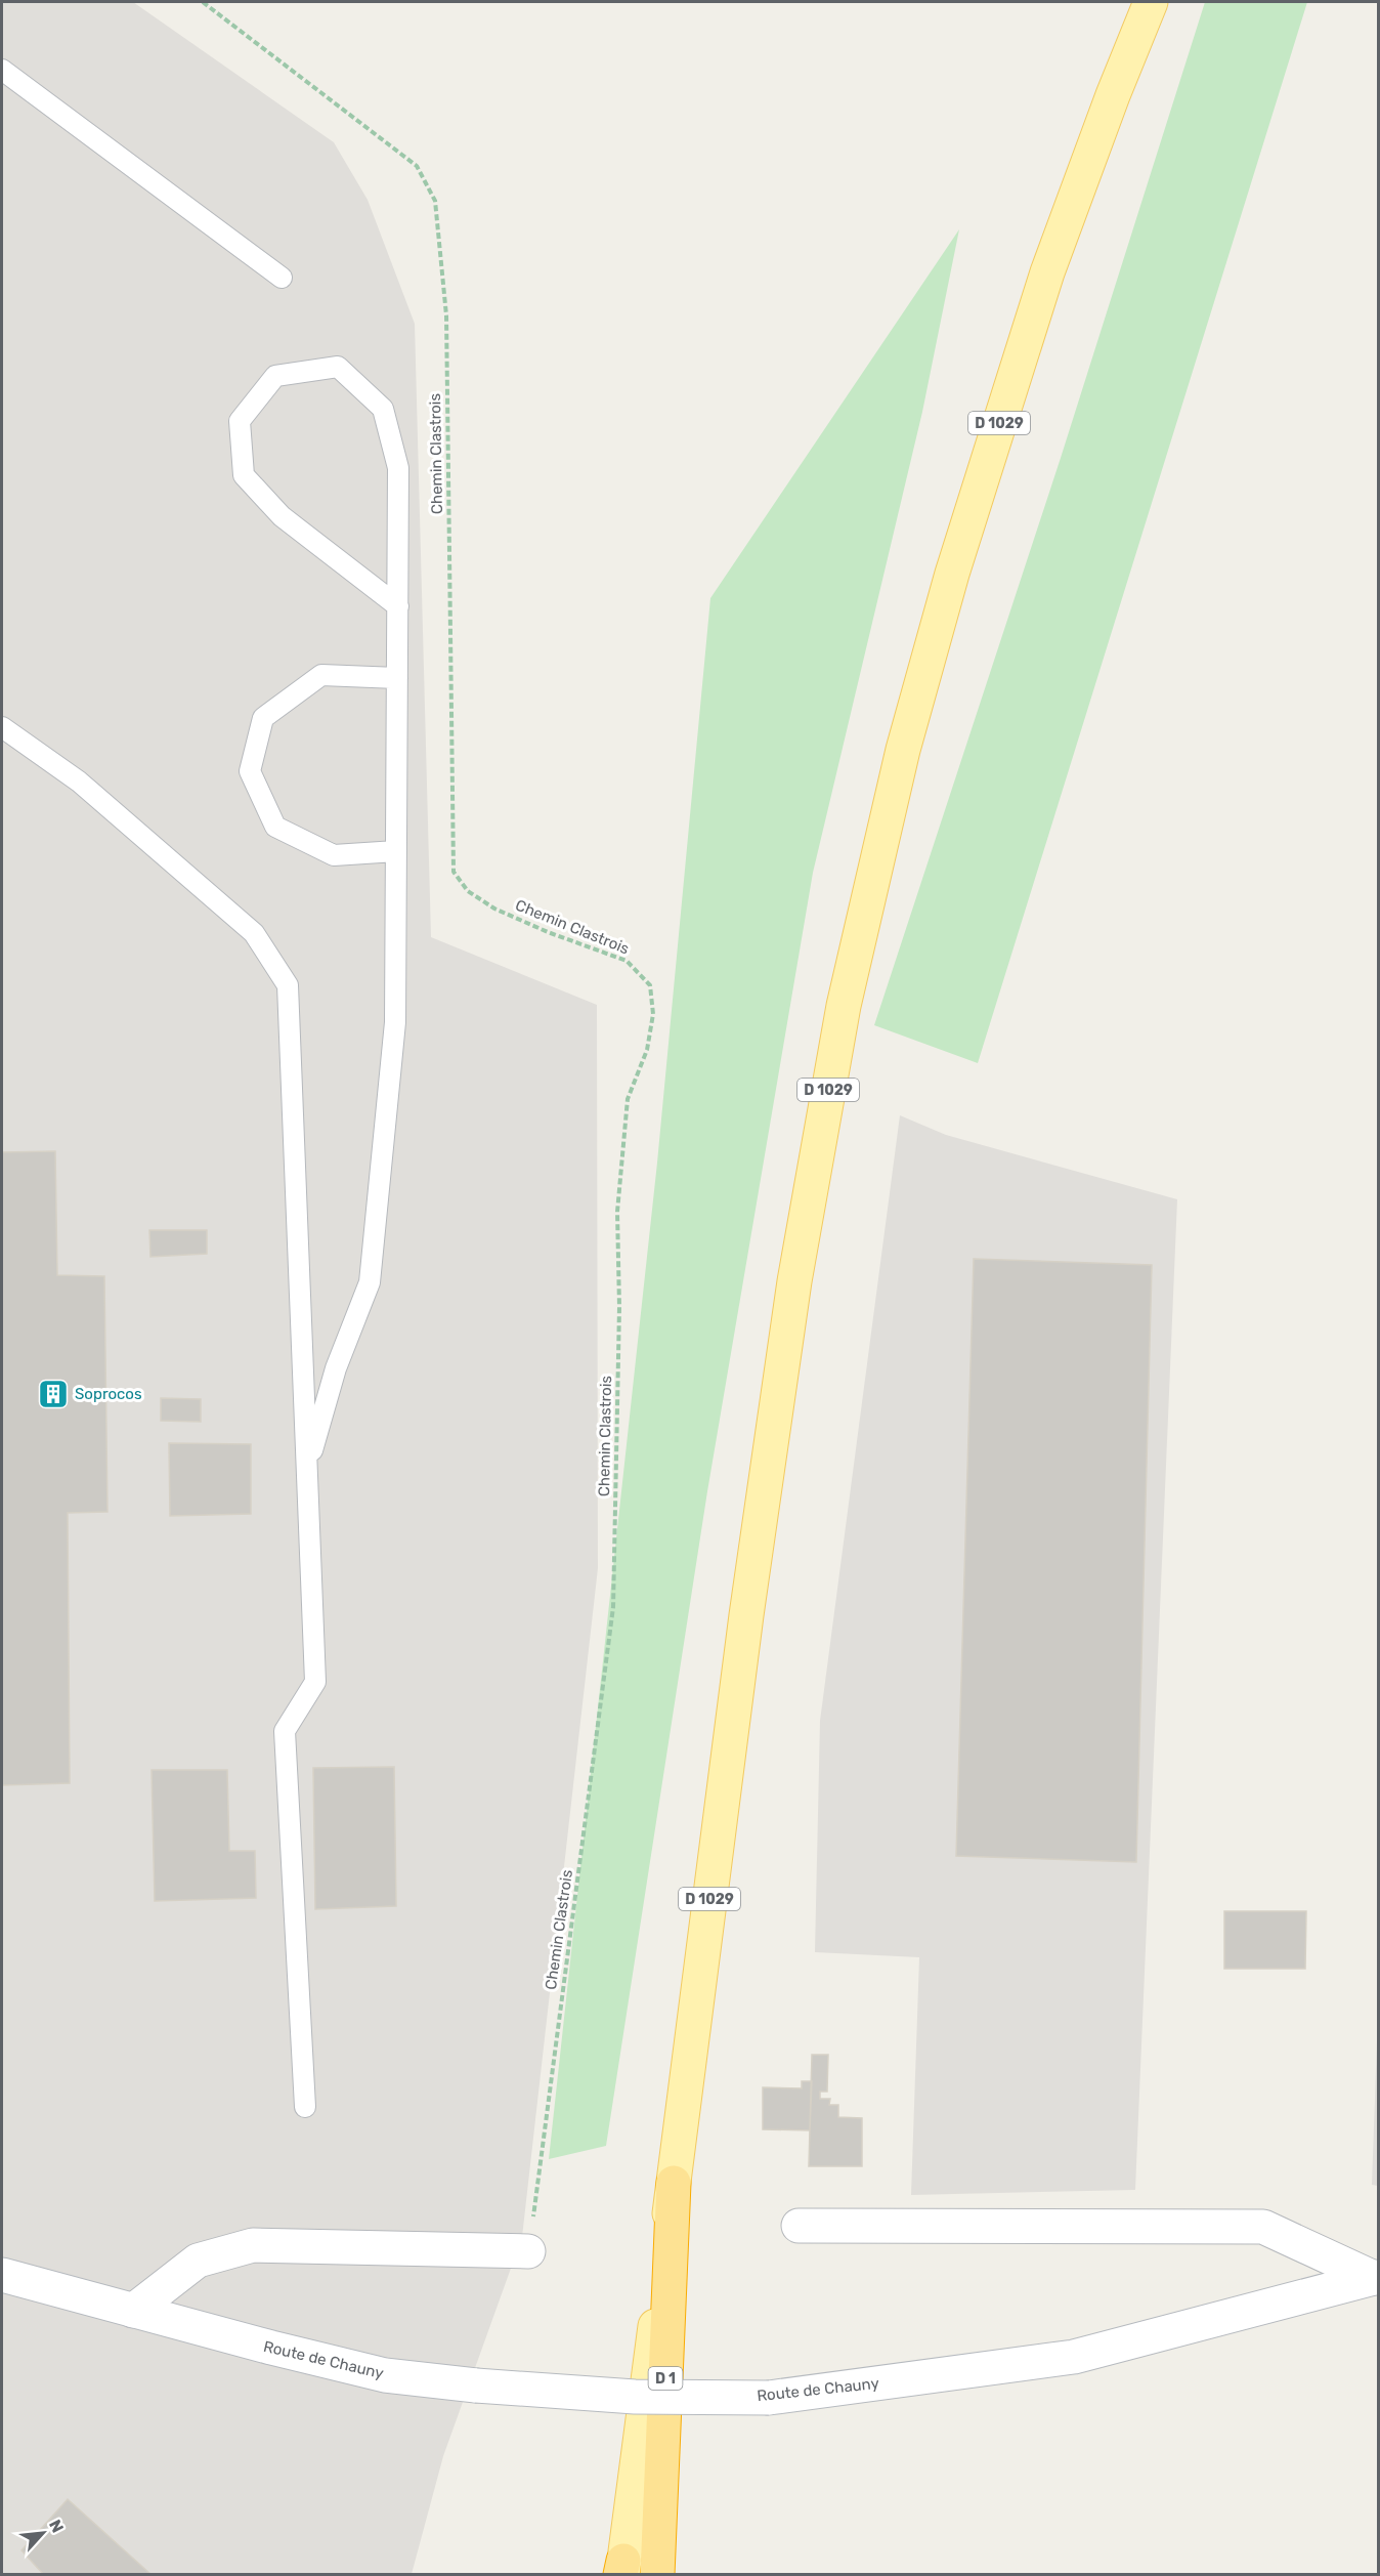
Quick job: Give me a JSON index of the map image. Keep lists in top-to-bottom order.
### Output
{
  "streets": {
    "highway": ["D 1"],
    "main road": ["D 1029"],
    "street": ["Route de Chauny"],
    "path": ["Chemin Clastrois"]
  },
  "crossings": [
    ["D 1029", "D 1"]
  ],
  "places": {
    "building": ["Soprocos"]
  },
  "north": "top right"
}
